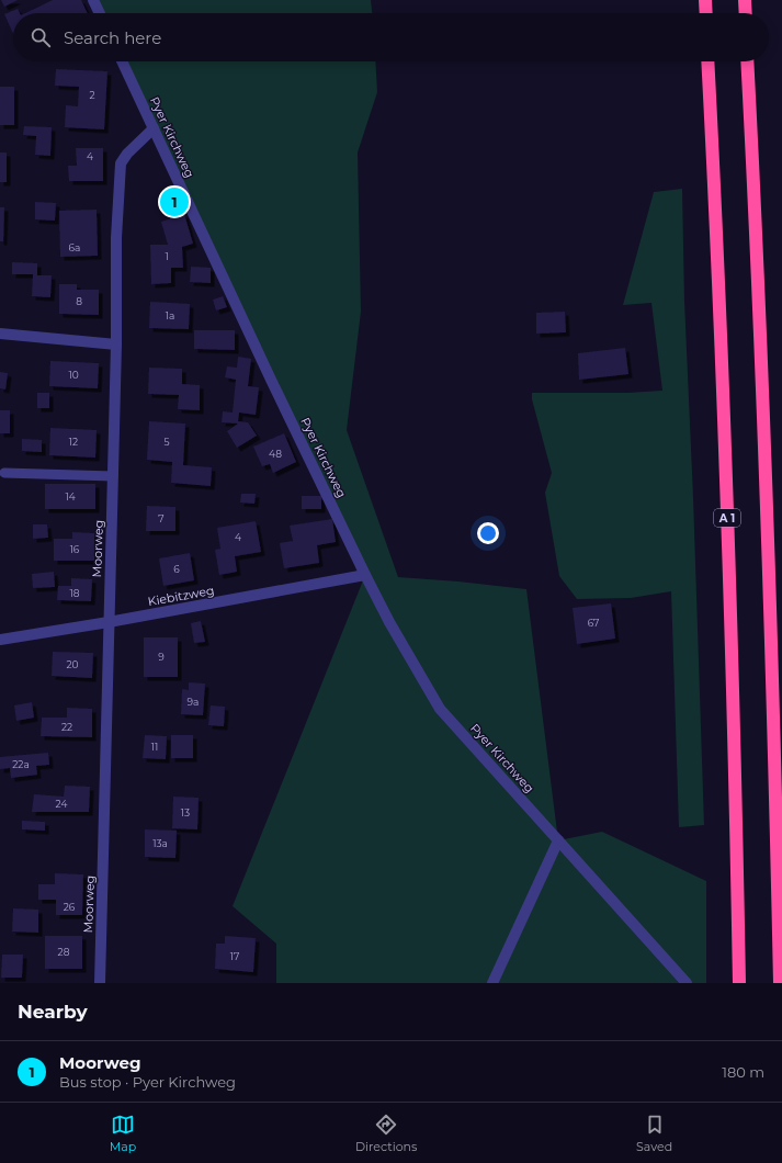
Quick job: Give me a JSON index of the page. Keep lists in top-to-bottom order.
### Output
{
  "streets": {
    "highway": ["A 1"],
    "street": ["Pyer Kirchweg", "Moorweg", "Kiebitzweg"]
  },
  "crossings": [
    ["Pyer Kirchweg", "Moorweg"],
    ["Pyer Kirchweg", "Kiebitzweg"],
    ["Moorweg", "Kiebitzweg"]
  ],
  "house_numbers": [
    "2",
    "4",
    "6a",
    "1",
    "8",
    "1a",
    "10",
    "12",
    "5",
    "48",
    "14",
    "7",
    "4",
    "16",
    "6",
    "18",
    "67",
    "9",
    "20",
    "9a",
    "22",
    "11",
    "22a",
    "24",
    "13",
    "13a",
    "26",
    "28",
    "17"
  ],
  "page": {
    "search": "Search here",
    "pins": "1",
    "heading": "Nearby",
    "list": [
      {
        "mark": "1",
        "name": "Moorweg",
        "note": "Bus stop · Pyer Kirchweg",
        "value": "180 m"
      }
    ],
    "nav": ["Map", "Directions", "Saved"]
  }
}
